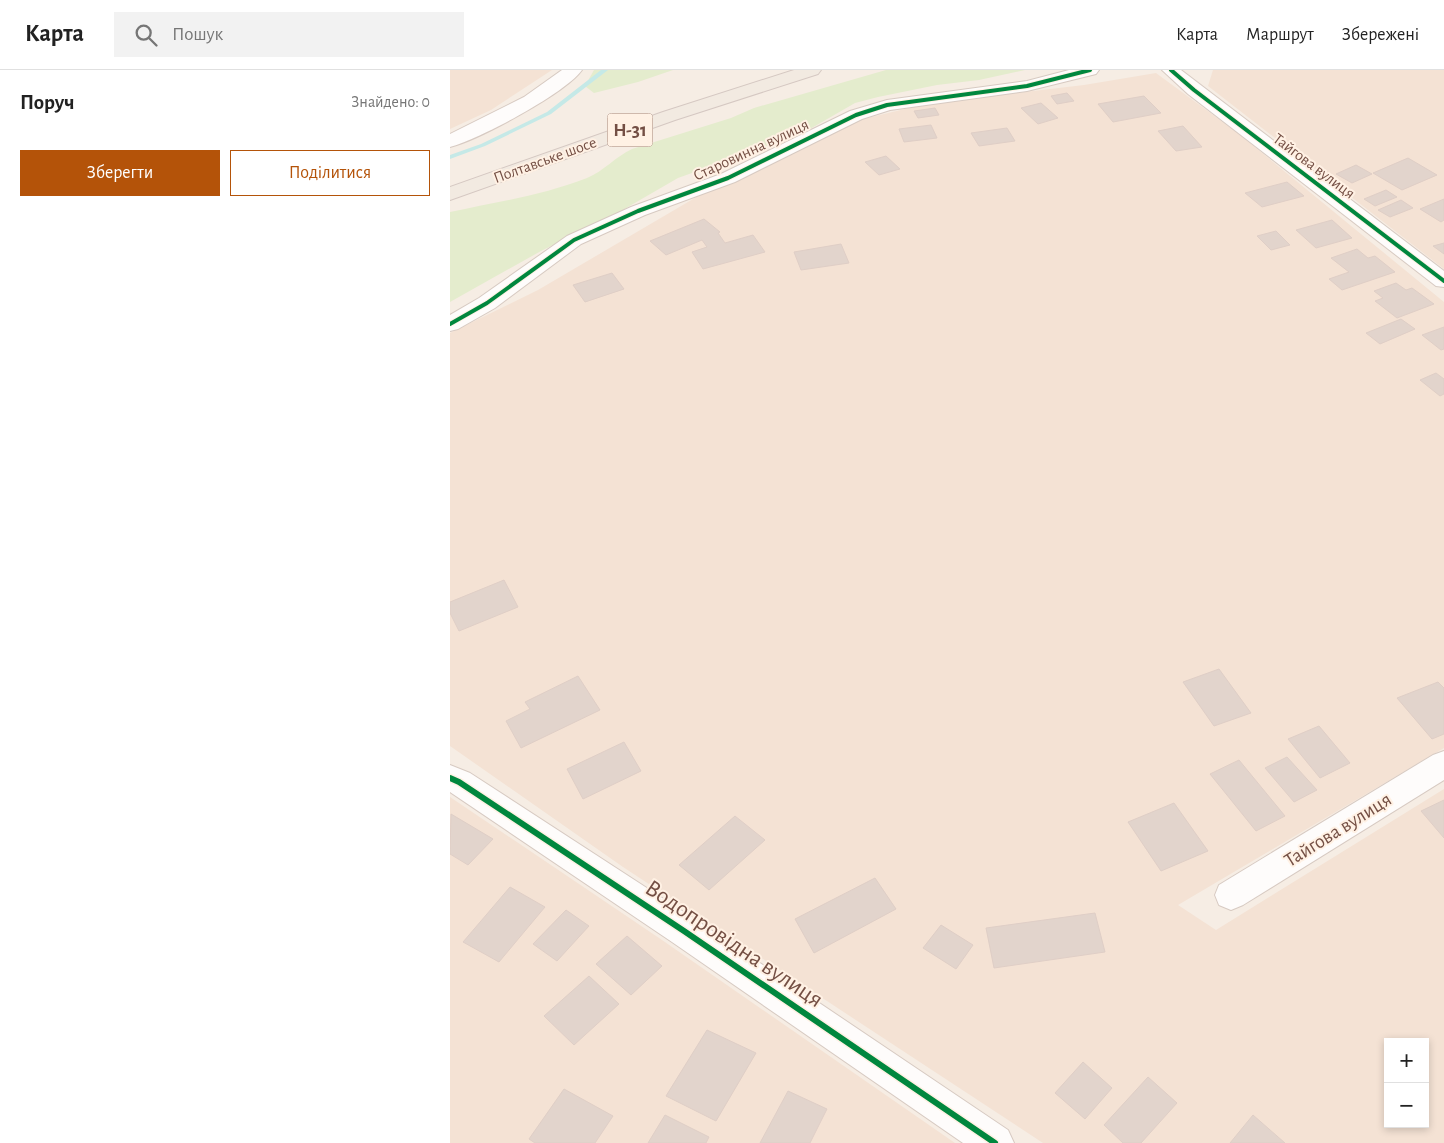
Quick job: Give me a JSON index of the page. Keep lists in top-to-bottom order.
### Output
{
  "streets": {
    "main road": ["Н-31", "Полтавське шосе"],
    "street": ["Старовинна вулиця", "Тайгова вулиця", "Водопровідна вулиця"]
  },
  "page": {
    "header": "Карта",
    "search": "Пошук",
    "nav": ["Карта", "Маршрут", "Збережені"],
    "heading": ["Поруч", "Знайдено: 0"],
    "buttons": ["Зберегти", "Поділитися"],
    "map_buttons": ["+", "−"]
  }
}
